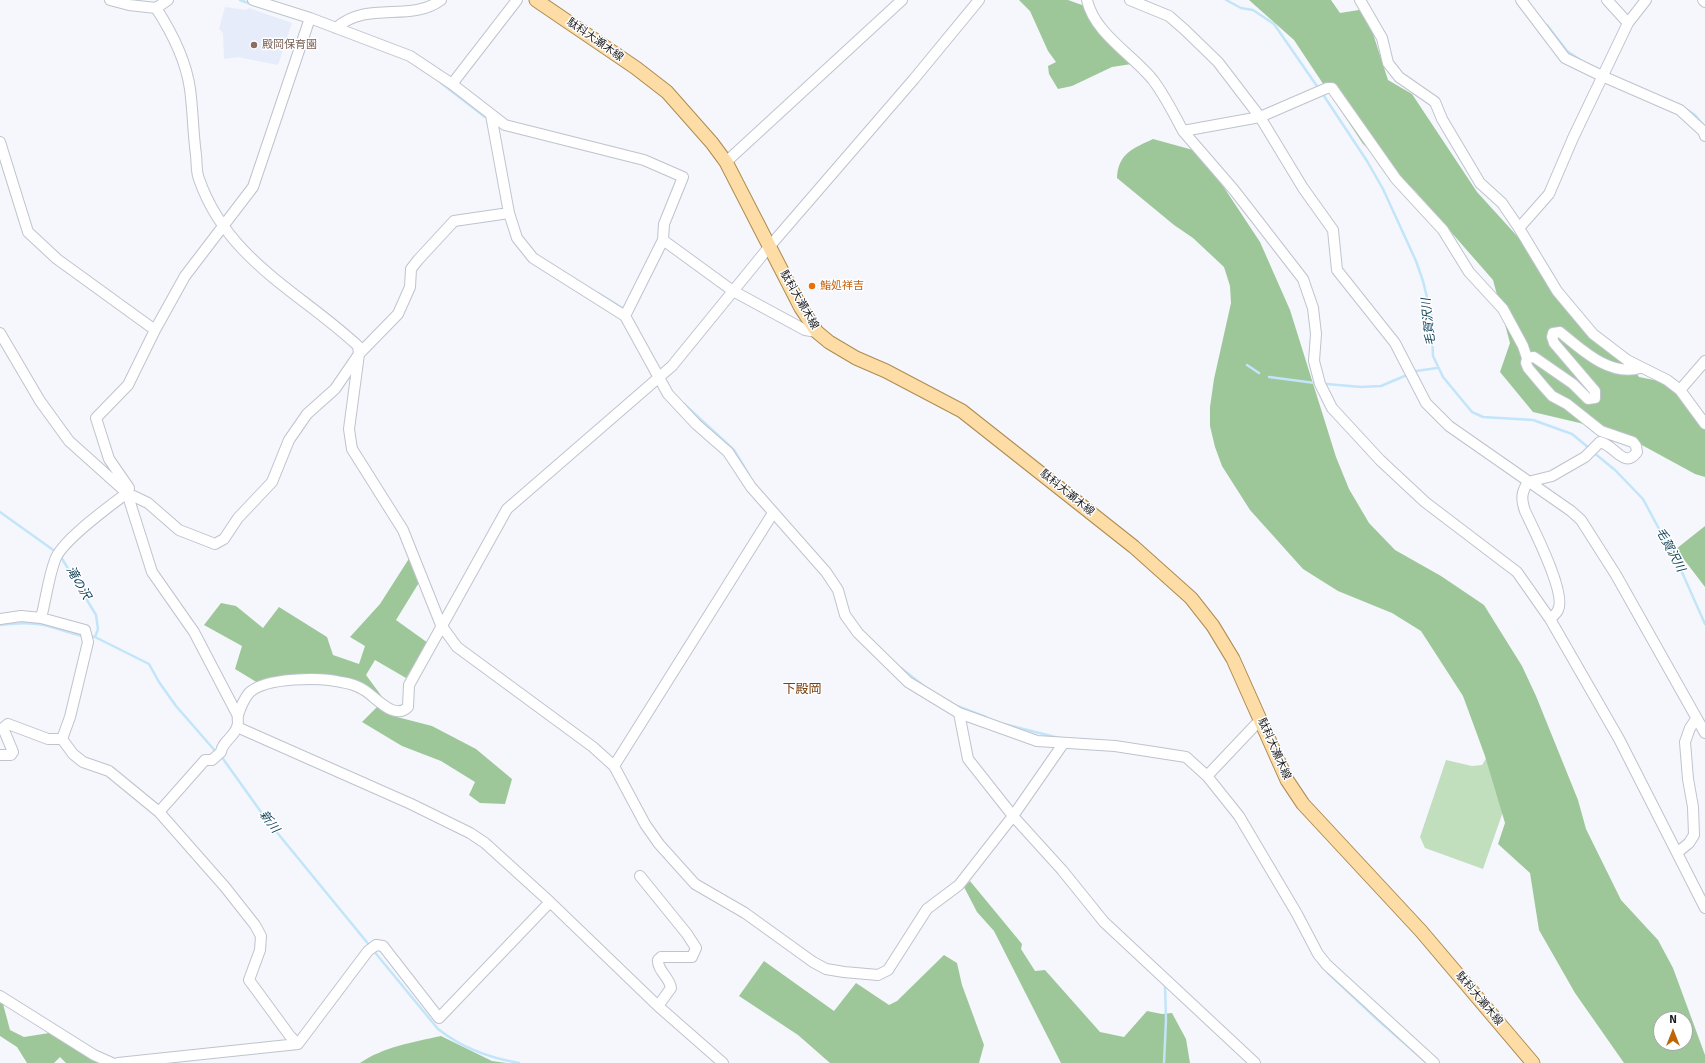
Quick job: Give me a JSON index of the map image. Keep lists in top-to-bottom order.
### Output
{
  "streets": {
    "main road": ["駄科大瀬木線"]
  },
  "districts": ["下殿岡"],
  "water": ["毛賀沢川", "滝の沢", "新川"],
  "places": ["殿岡保育園", "鮨処祥吉"],
  "north": "top"
}
